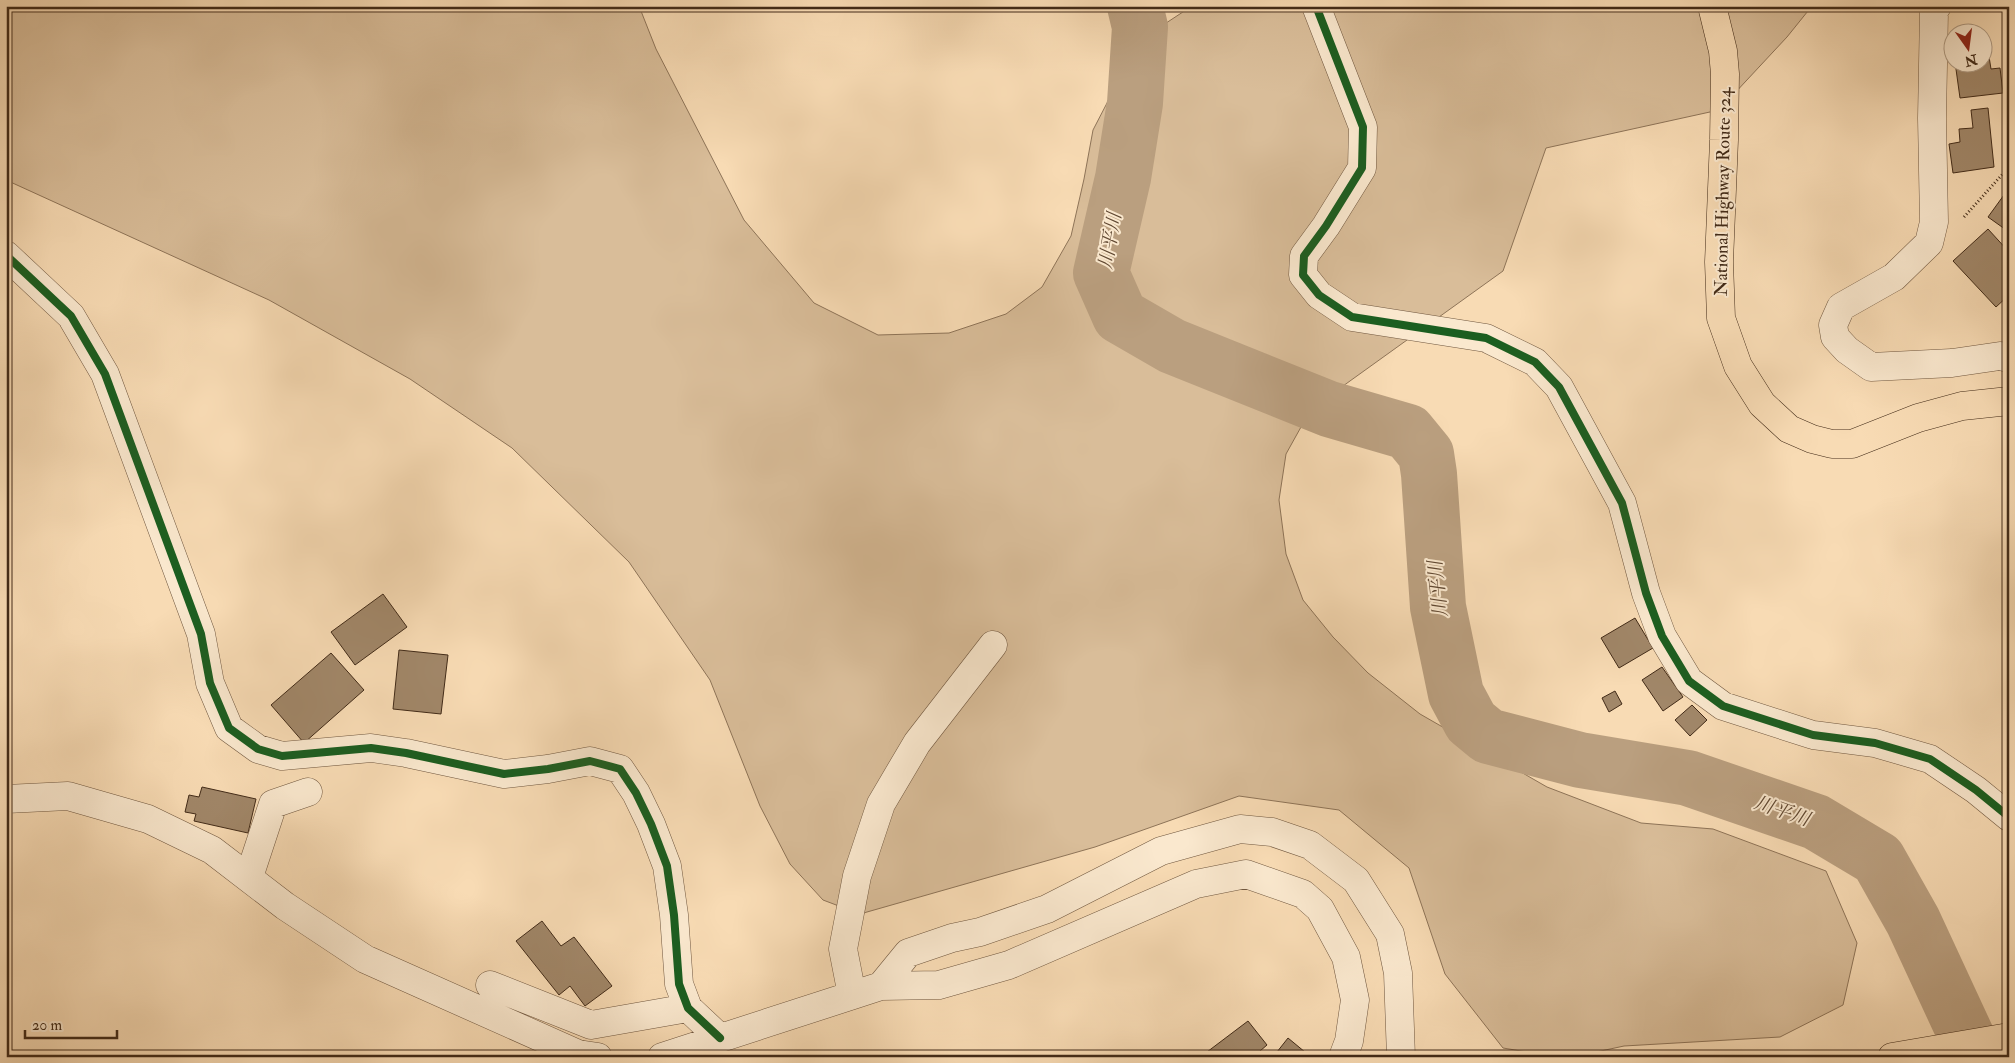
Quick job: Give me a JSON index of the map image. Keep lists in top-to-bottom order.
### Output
{
  "streets": {
    "highway": ["National Highway Route 324"]
  },
  "water": ["川平川"],
  "scale_bar": "20 m",
  "north": "bottom"
}
